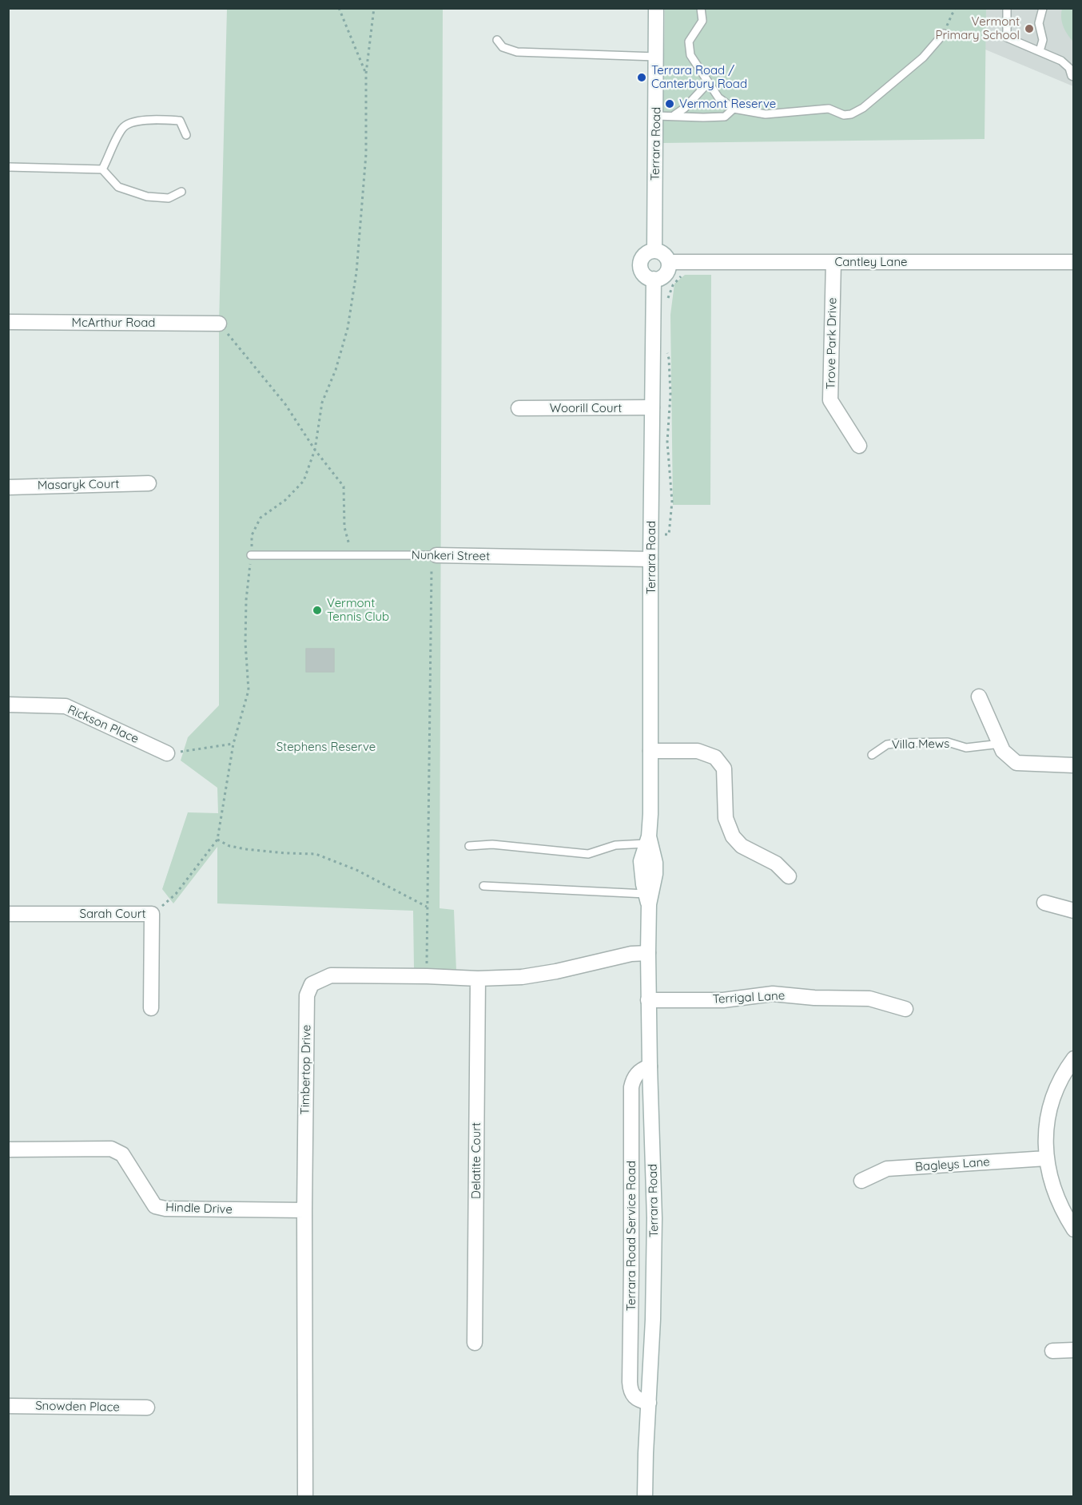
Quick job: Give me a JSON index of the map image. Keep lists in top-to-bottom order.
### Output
{
  "streets": {
    "street": [
      "Terrara Road",
      "Cantley Lane",
      "McArthur Road",
      "Trove Park Drive",
      "Woorill Court",
      "Masaryk Court",
      "Nunkeri Street",
      "Rickson Place",
      "Sarah Court",
      "Terrigal Lane",
      "Timbertop Drive",
      "Delatite Court",
      "Bagleys Lane",
      "Hindle Drive",
      "Terrara Road Service Road",
      "Snowden Place"
    ],
    "lane": ["Villa Mews"]
  },
  "crossings": [
    ["Terrara Road", "Cantley Lane"],
    ["Terrara Road", "Woorill Court"],
    ["Terrara Road", "Nunkeri Street"],
    ["Terrara Road", "Terrigal Lane"],
    ["Terrara Road", "Timbertop Drive"],
    ["Terrara Road", "Terrara Road Service Road"],
    ["Cantley Lane", "Trove Park Drive"],
    ["Timbertop Drive", "Delatite Court"],
    ["Timbertop Drive", "Hindle Drive"]
  ],
  "parks": ["Stephens Reserve"],
  "places": [
    "Vermont Primary School",
    "Terrara Road / Canterbury Road",
    "Vermont Reserve",
    "Vermont Tennis Club"
  ]
}
